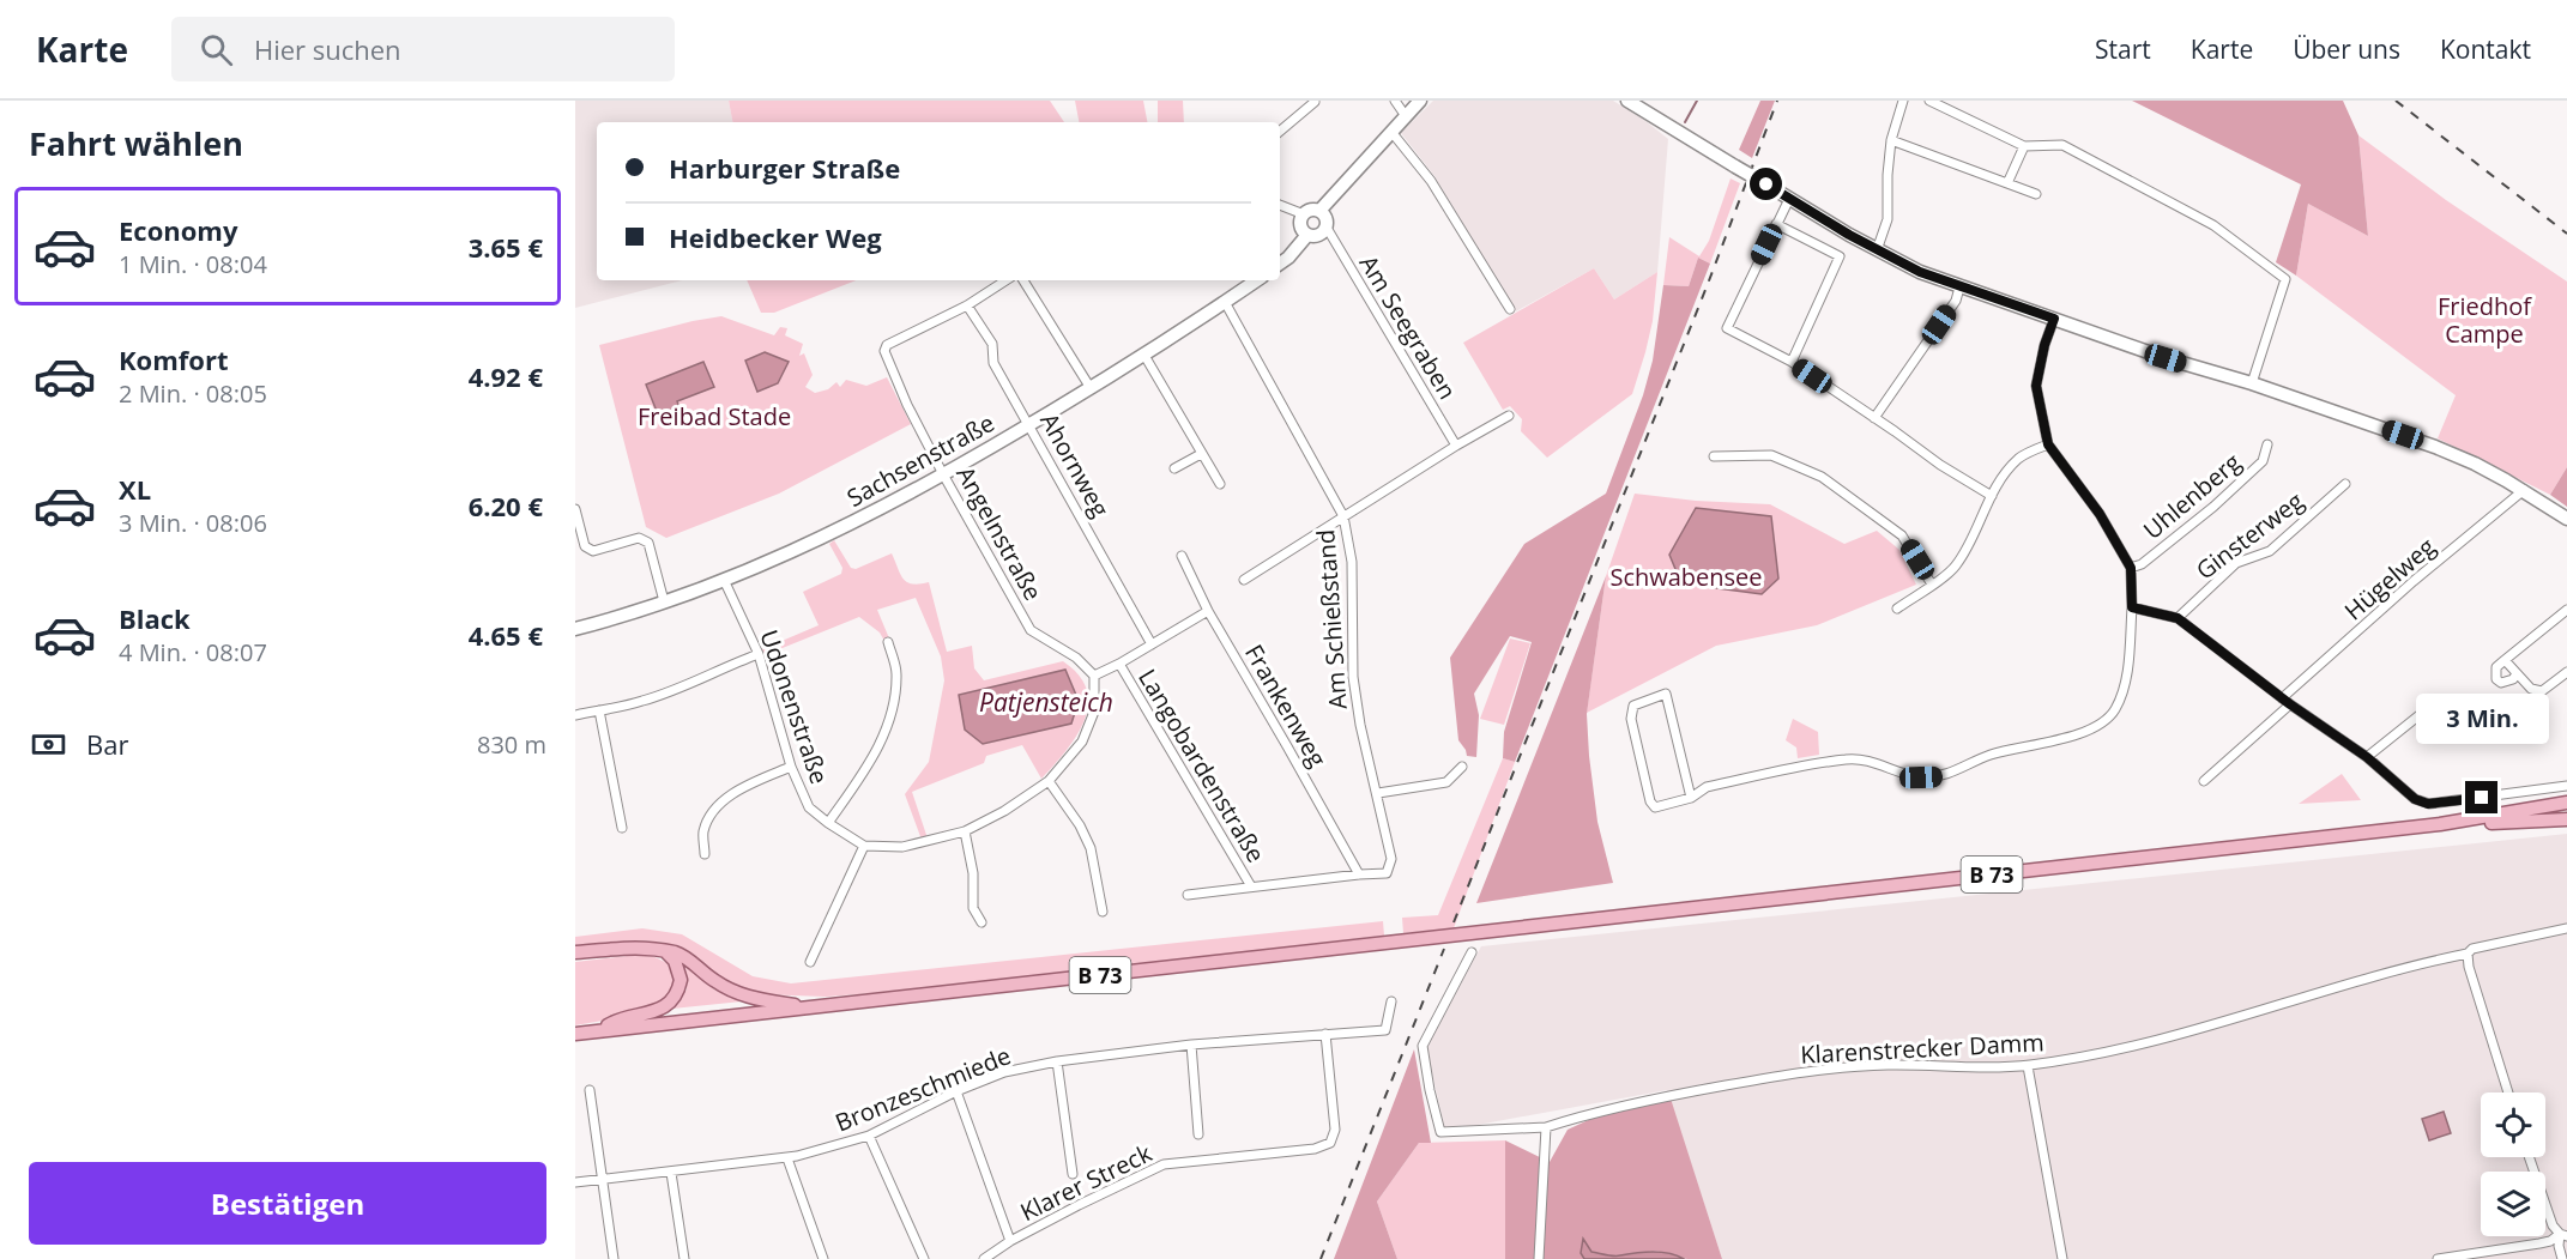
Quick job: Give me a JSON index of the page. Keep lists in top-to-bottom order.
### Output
{
  "streets": {
    "main road": ["B 73"],
    "street": [
      "Am Seegraben",
      "Sachsenstraße",
      "Ahornweg",
      "Uhlenberg",
      "Angelnstraße",
      "Ginsterweg",
      "Hügelweg",
      "Am Schießstand",
      "Frankenweg",
      "Udonenstraße",
      "Langobardenstraße",
      "Klarenstrecker Damm",
      "Bronzeschmiede",
      "Klarer Streck"
    ]
  },
  "crossings": [
    ["Sachsenstraße", "Ahornweg"],
    ["Sachsenstraße", "Angelnstraße"],
    ["Sachsenstraße", "Am Schießstand"],
    ["Sachsenstraße", "Udonenstraße"],
    ["Ahornweg", "Angelnstraße"],
    ["Am Schießstand", "Frankenweg"],
    ["Bronzeschmiede", "Klarer Streck"]
  ],
  "water": ["Patjensteich"],
  "parks": ["Friedhof Campe", "Freibad Stade", "Schwabensee"],
  "page": {
    "header": "Karte",
    "search": "Hier suchen",
    "nav": [
      "Start",
      "Karte",
      "Über uns",
      "Kontakt"
    ],
    "heading": "Fahrt wählen",
    "banner": ["Harburger Straße", "Heidbecker Weg"],
    "list": [
      {
        "name": "Economy",
        "note": "1 Min. · 08:04",
        "value": "3.65 €"
      },
      {
        "name": "Komfort",
        "note": "2 Min. · 08:05",
        "value": "4.92 €"
      },
      {
        "name": "XL",
        "note": "3 Min. · 08:06",
        "value": "6.20 €"
      },
      {
        "name": "Black",
        "note": "4 Min. · 08:07",
        "value": "4.65 €"
      }
    ],
    "bubble": "3 Min.",
    "pay": ["Bar", "830 m"],
    "buttons": "Bestätigen"
  }
}
